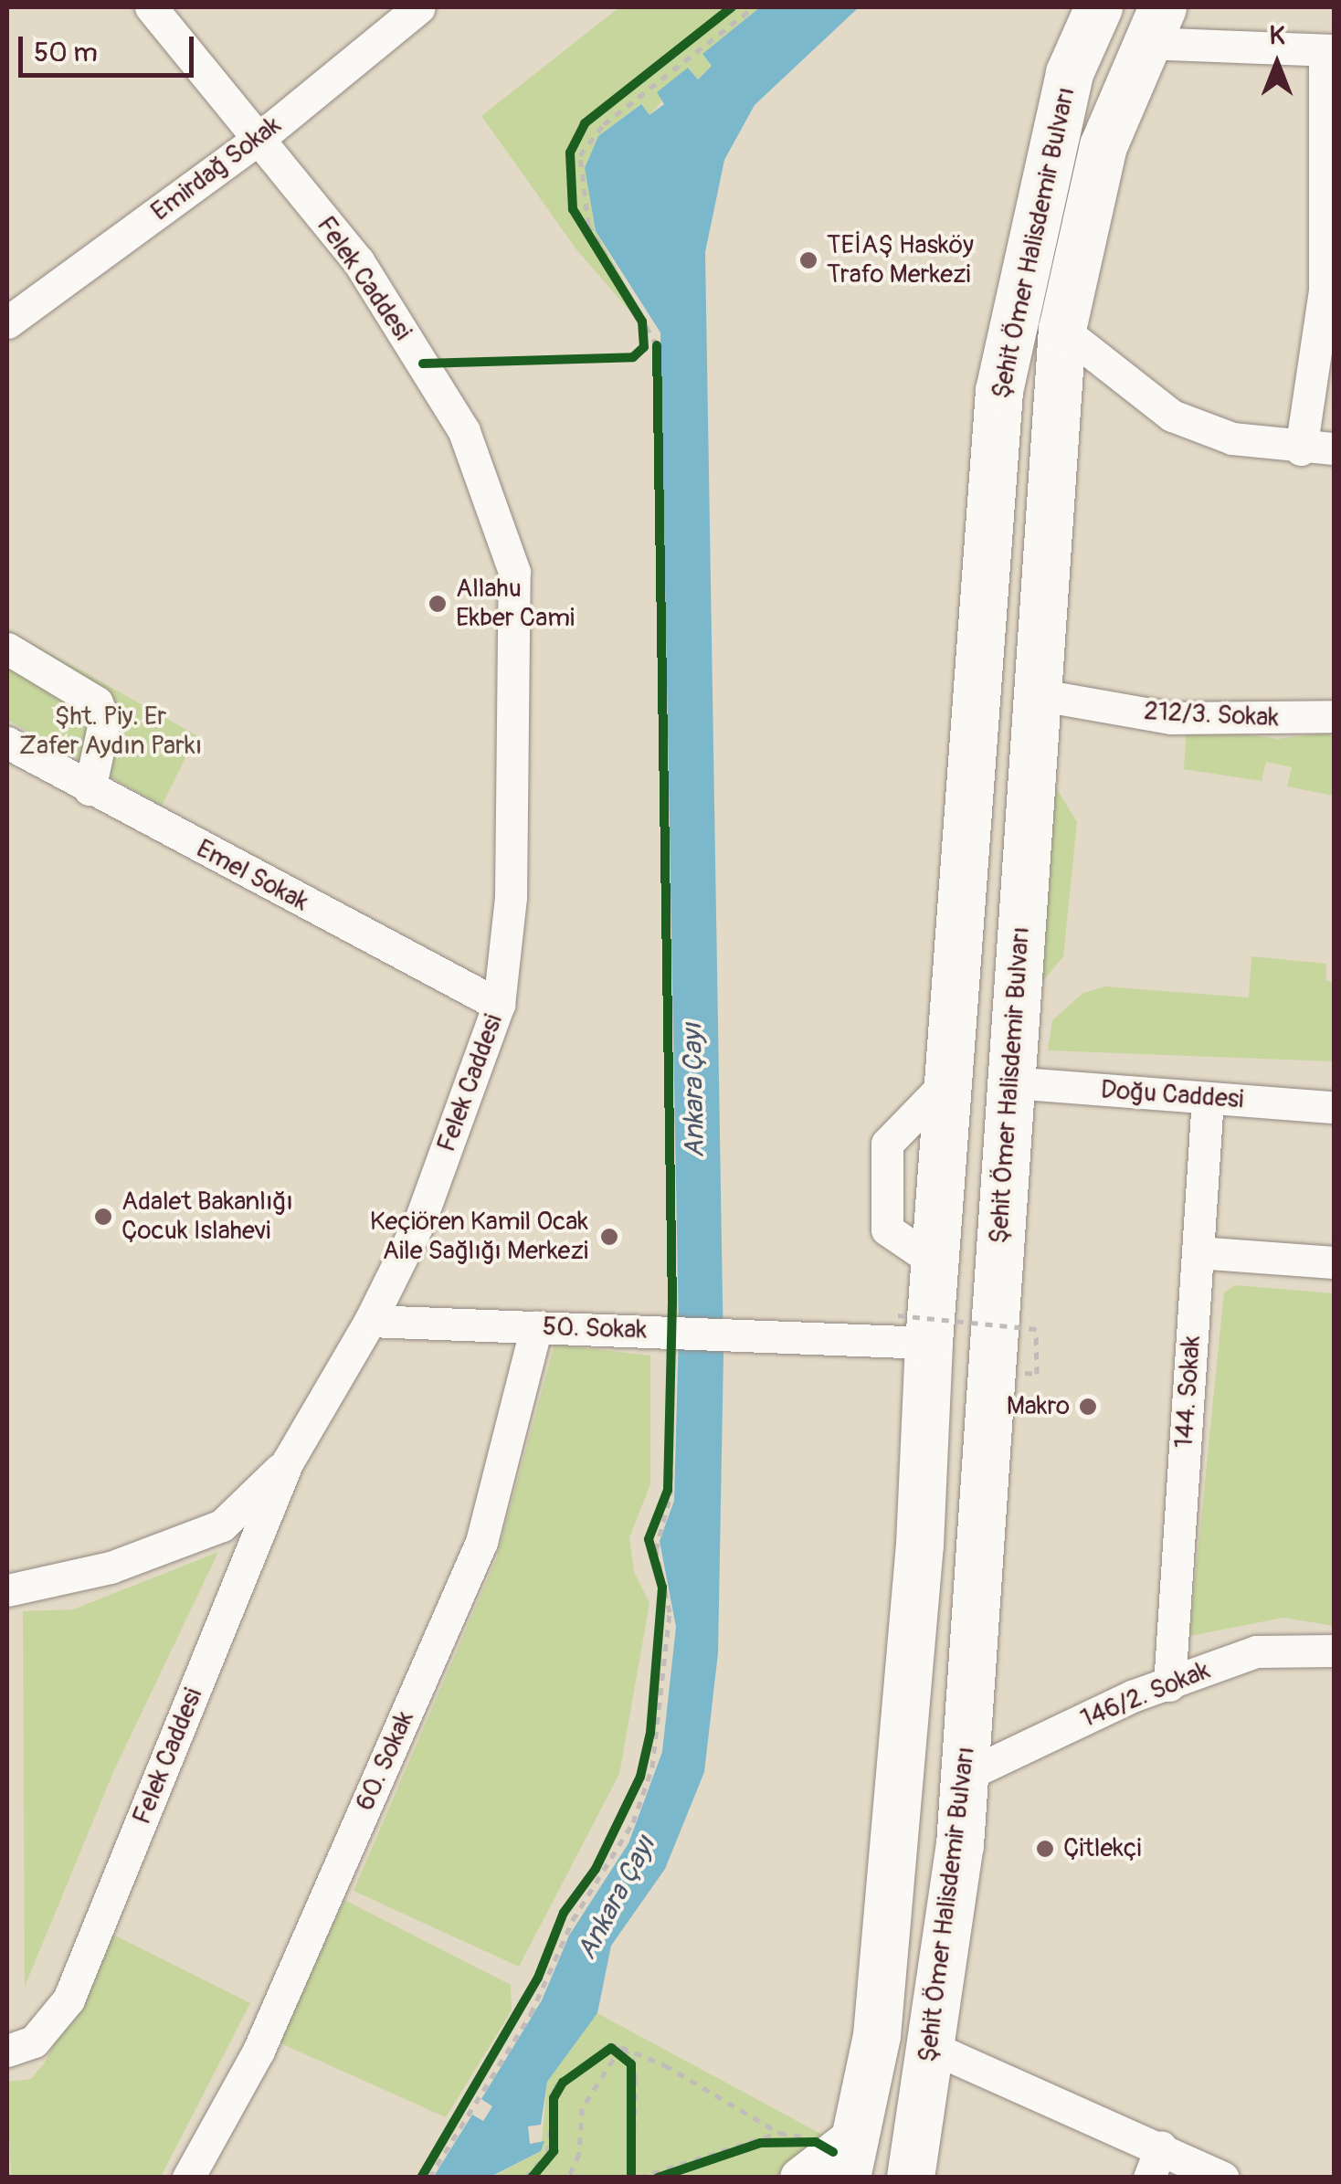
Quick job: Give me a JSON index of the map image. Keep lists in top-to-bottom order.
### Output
{
  "streets": {
    "highway": ["Şehit Ömer Halisdemir Bulvarı"],
    "street": [
      "Emirdağ Sokak",
      "Felek Caddesi",
      "212/3. Sokak",
      "Emel Sokak",
      "Doğu Caddesi",
      "50. Sokak",
      "144. Sokak",
      "146/2. Sokak",
      "60. Sokak"
    ]
  },
  "crossings": [
    ["Emirdağ Sokak", "Felek Caddesi"],
    ["Şehit Ömer Halisdemir Bulvarı", "212/3. Sokak"],
    ["Şehit Ömer Halisdemir Bulvarı", "Doğu Caddesi"],
    ["Şehit Ömer Halisdemir Bulvarı", "50. Sokak"],
    ["Şehit Ömer Halisdemir Bulvarı", "146/2. Sokak"],
    ["Felek Caddesi", "Emel Sokak"],
    ["Felek Caddesi", "50. Sokak"],
    ["Doğu Caddesi", "144. Sokak"],
    ["50. Sokak", "60. Sokak"],
    ["144. Sokak", "146/2. Sokak"]
  ],
  "water": ["Ankara Çayı"],
  "parks": ["Şht. Piy. Er Zafer Aydın Parkı"],
  "places": [
    "TEİAŞ Hasköy Trafo Merkezi",
    "Allahu Ekber Cami",
    "Adalet Bakanlığı Çocuk Islahevi",
    "Keçiören Kamil Ocak Aile Sağlığı Merkezi",
    "Makro",
    "Çitlekçi"
  ],
  "scale_bar": "50 m",
  "north": "top"
}
